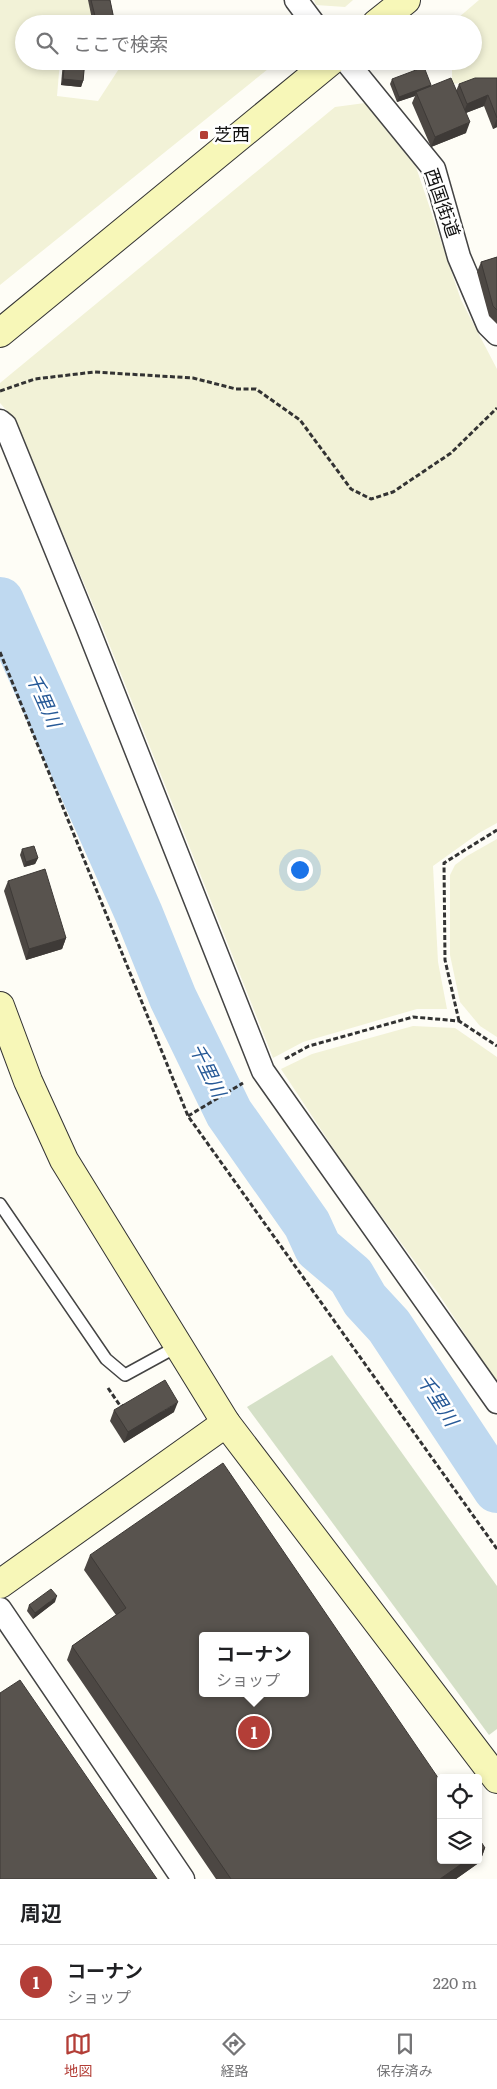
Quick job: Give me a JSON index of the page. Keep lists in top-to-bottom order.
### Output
{
  "streets": {
    "street": ["西国街道"]
  },
  "water": ["千里川"],
  "places": {
    "transit": ["芝西"]
  },
  "page": {
    "search": "ここで検索",
    "popup": ["コーナン", "ショップ"],
    "pins": "1",
    "heading": "周辺",
    "list": [
      {
        "mark": "1",
        "name": "コーナン",
        "note": "ショップ",
        "value": "220 m"
      }
    ],
    "nav": ["地図", "経路", "保存済み"]
  }
}
